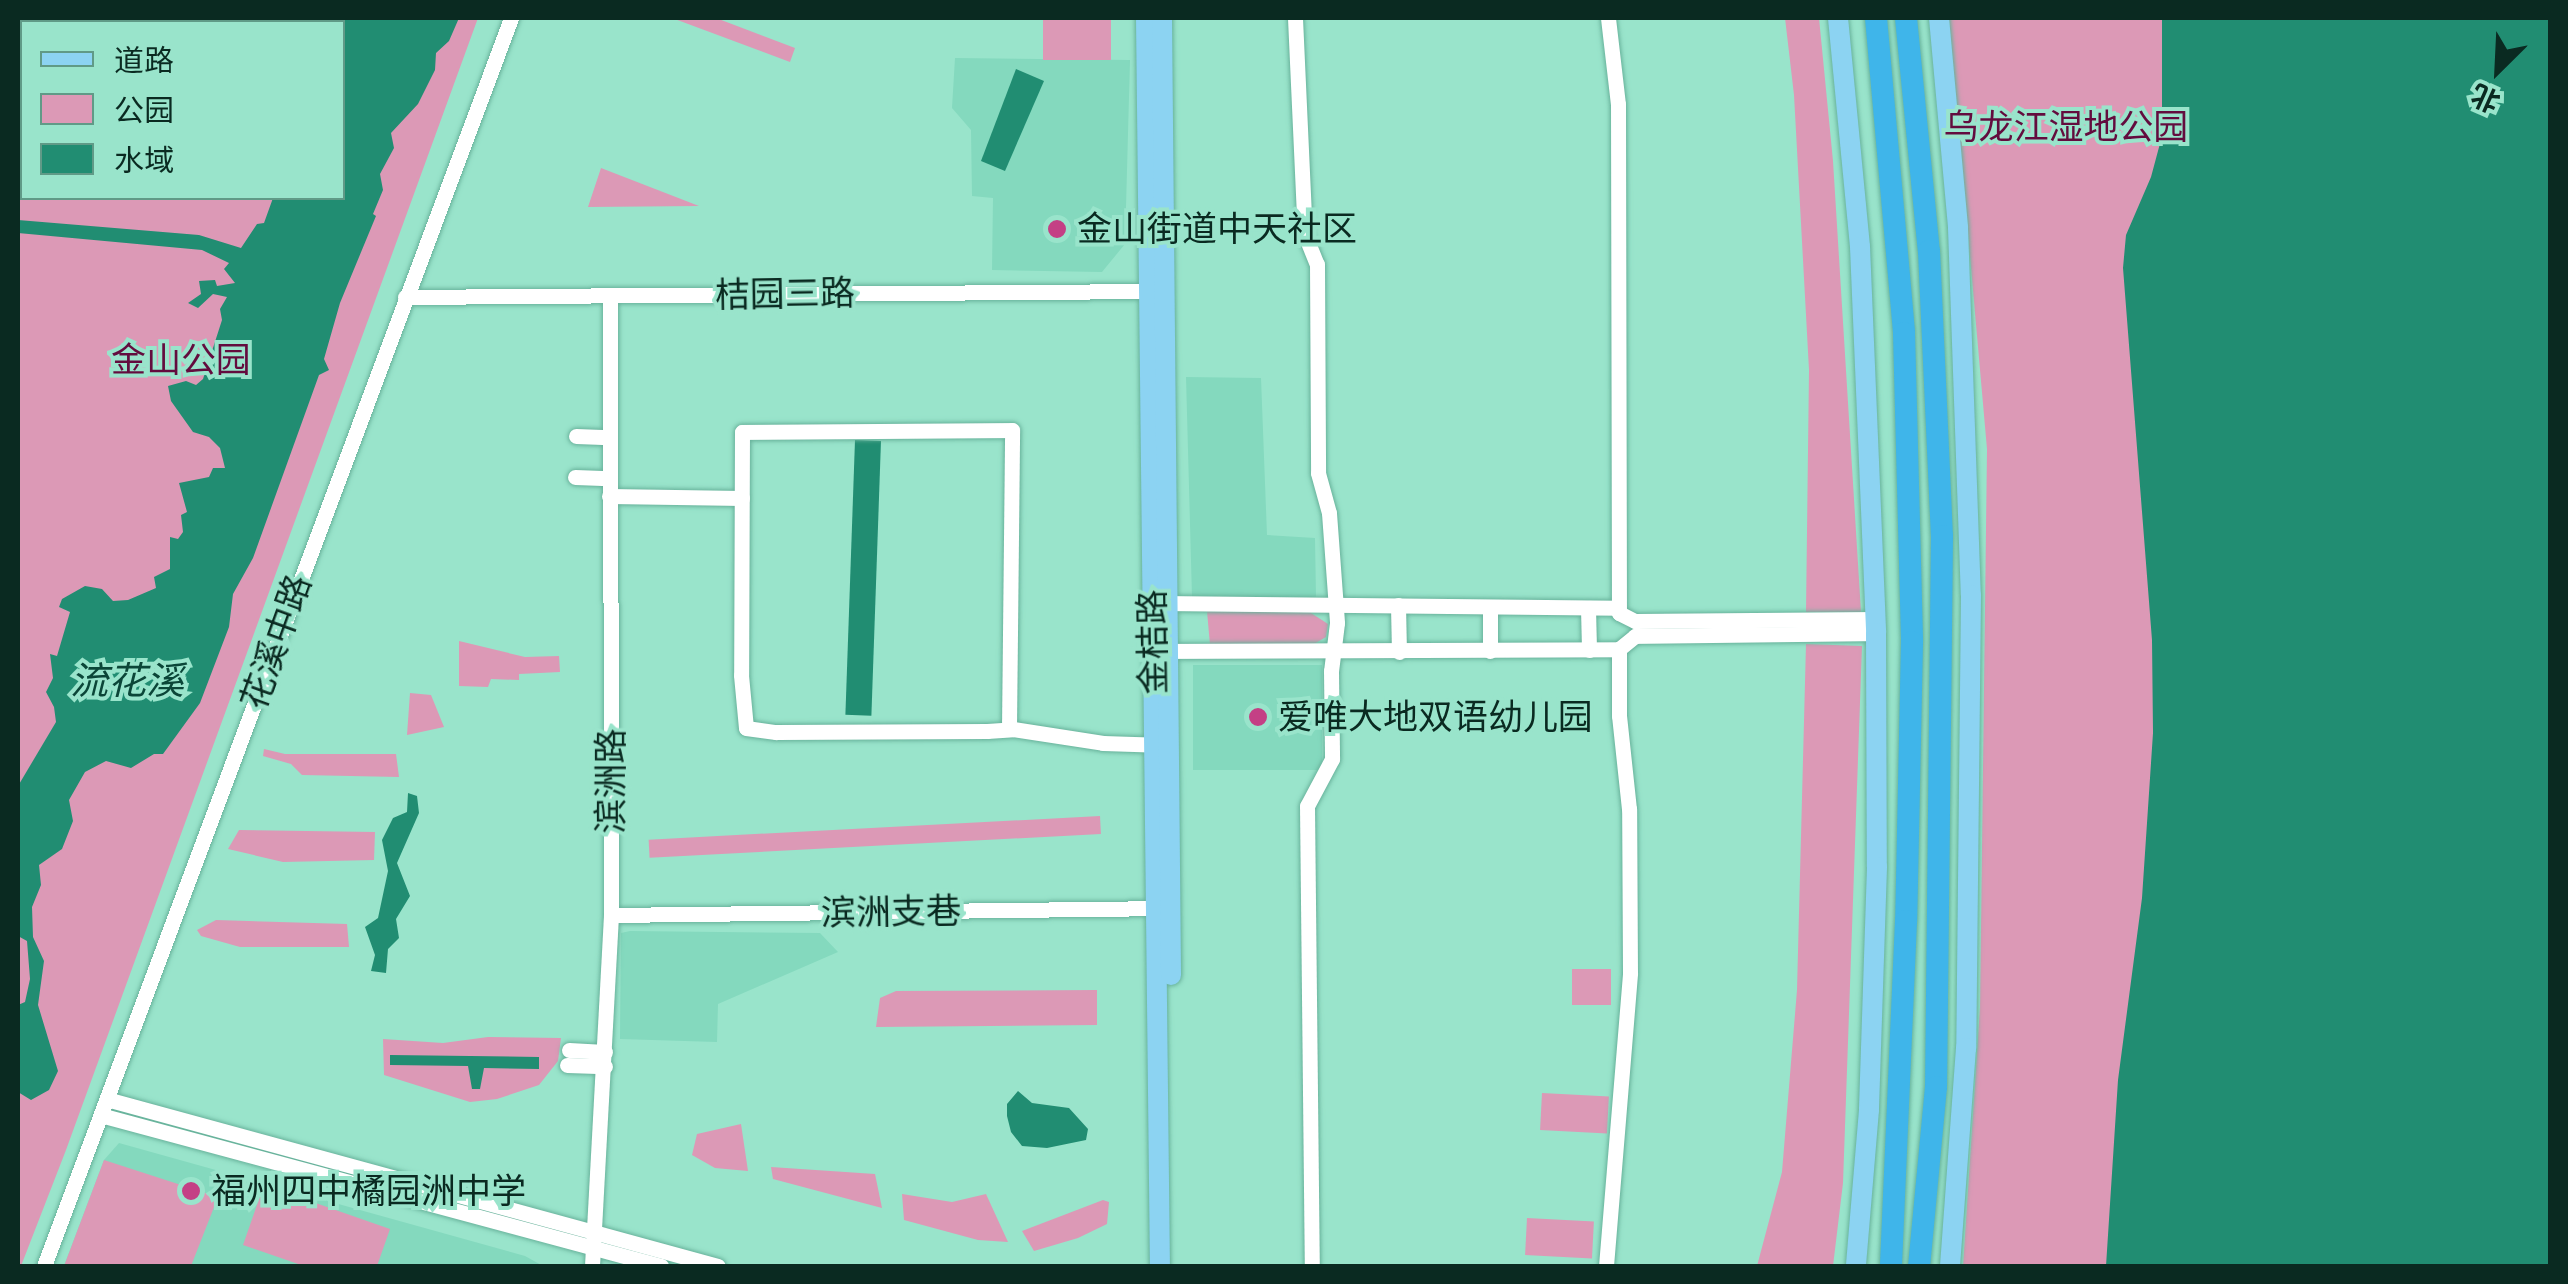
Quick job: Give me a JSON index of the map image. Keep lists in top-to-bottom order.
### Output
{
  "streets": {
    "main road": ["金桔路"],
    "street": [
      "桔园三路",
      "花溪中路",
      "滨洲路",
      "滨洲支巷"
    ]
  },
  "crossings": [
    ["桔园三路", "花溪中路"],
    ["桔园三路", "金桔路"],
    ["桔园三路", "滨洲路"],
    ["金桔路", "滨洲支巷"],
    ["滨洲路", "滨洲支巷"]
  ],
  "water": ["流花溪"],
  "parks": ["乌龙江湿地公园", "金山公园"],
  "places": ["金山街道中天社区", "爱唯大地双语幼儿园", "福州四中橘园洲中学"],
  "legend": ["道路", "公园", "水域"],
  "north": "bottom left"
}
